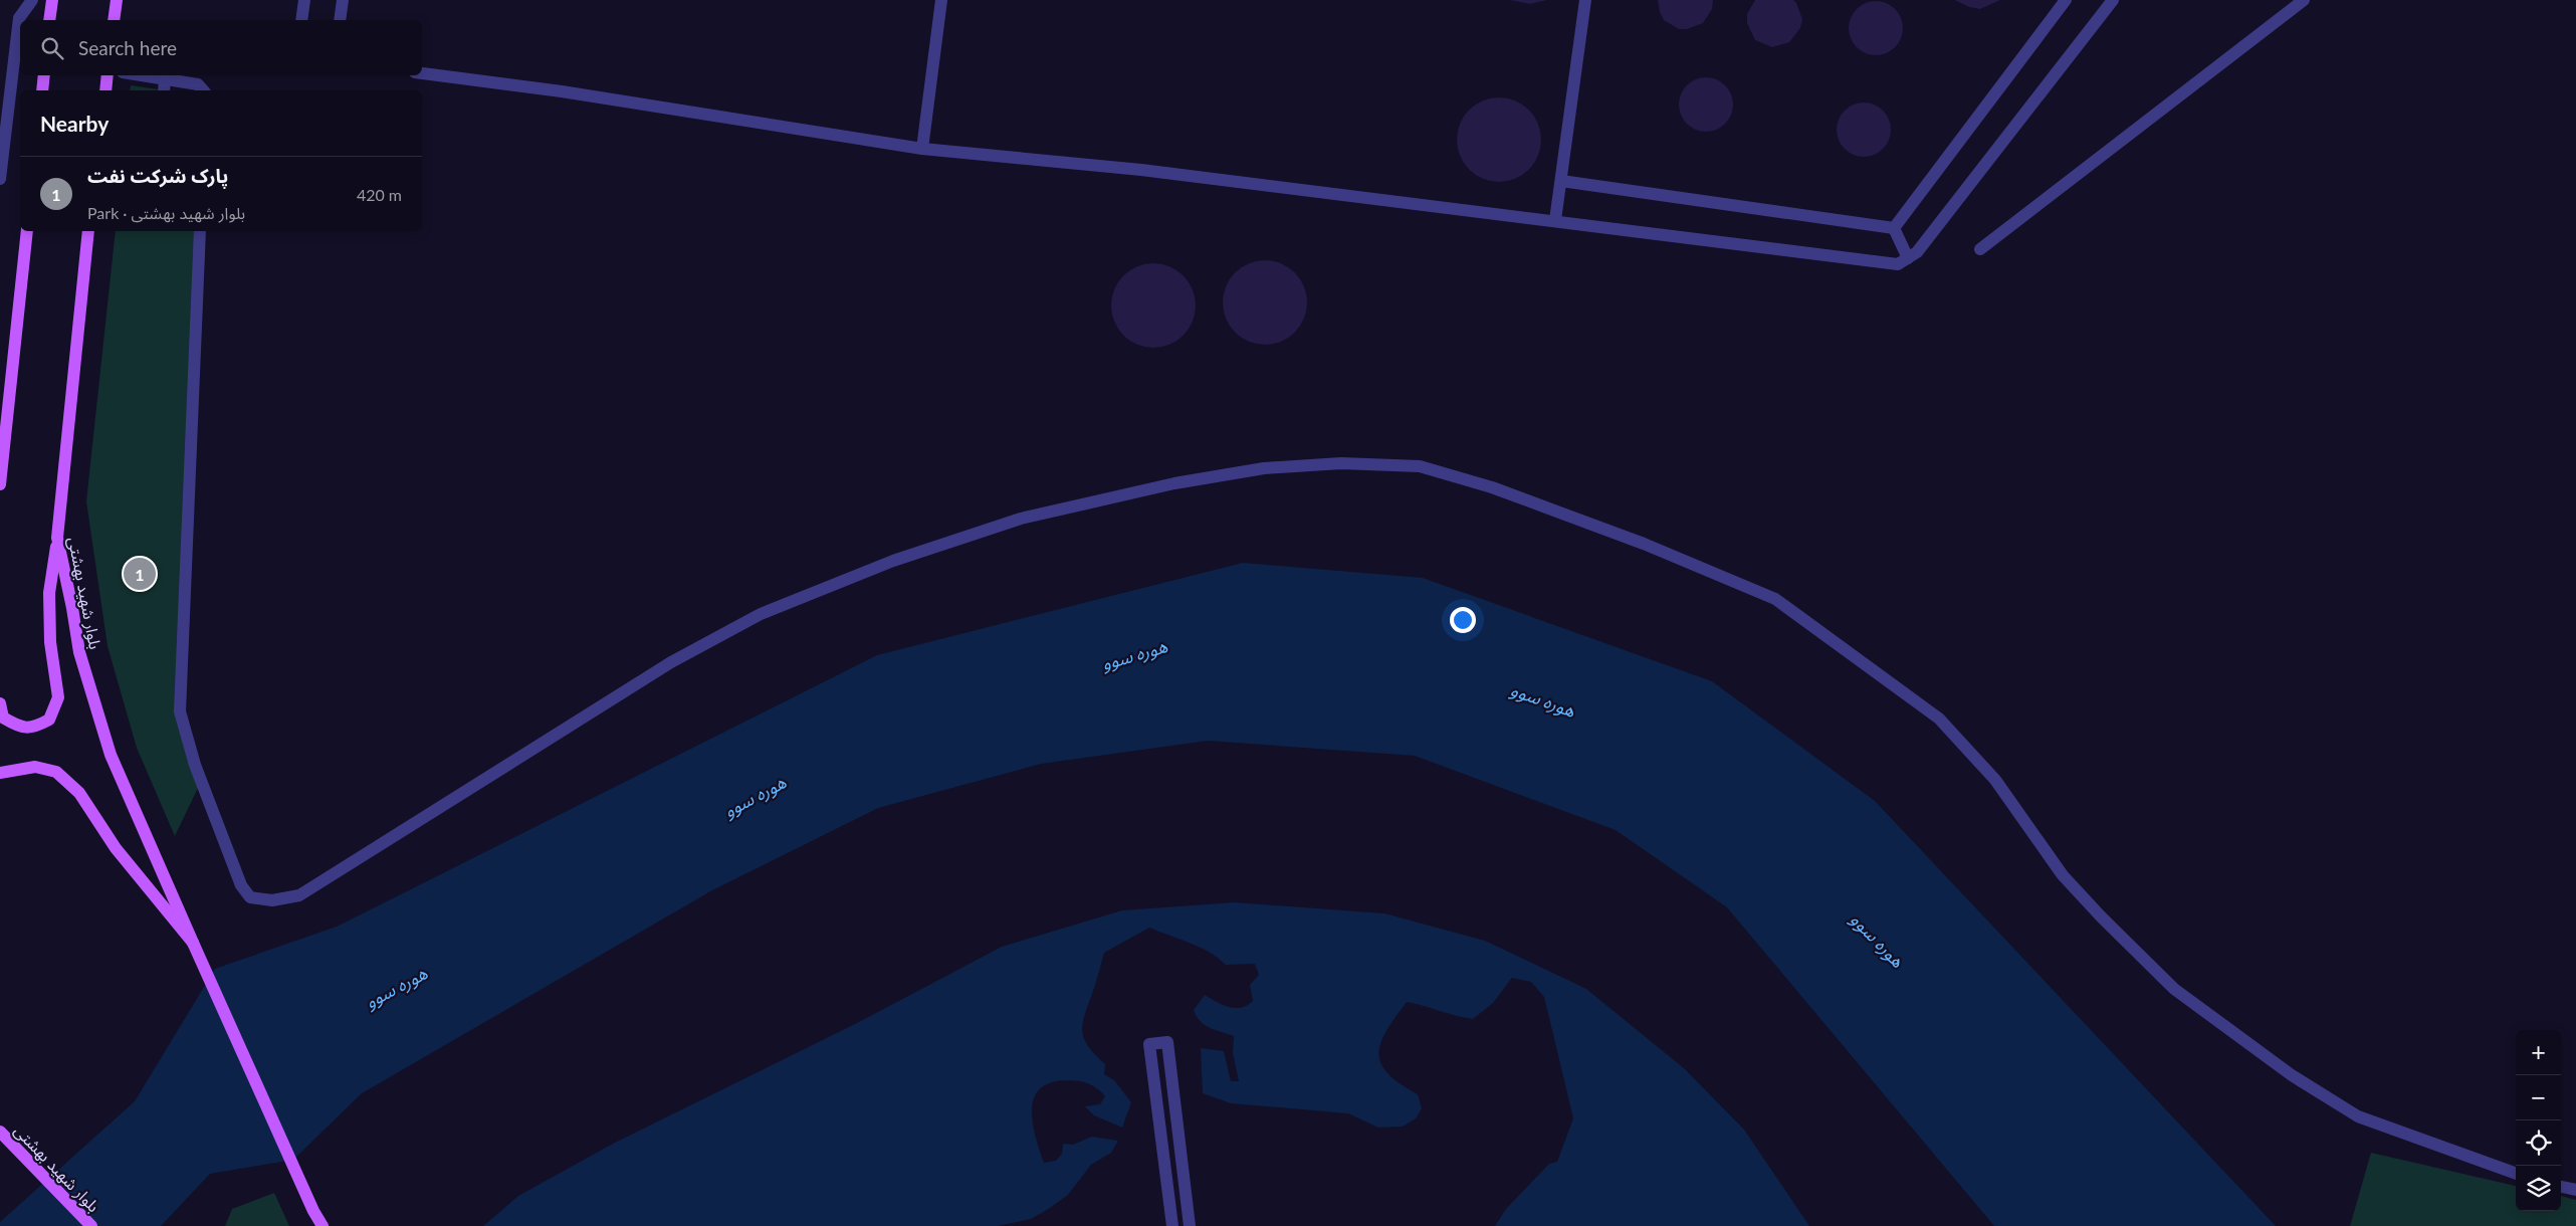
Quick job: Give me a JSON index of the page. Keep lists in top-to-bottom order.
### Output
{
  "streets": {
    "main road": ["بلوار شهید بهشتی"]
  },
  "water": ["هوره سوو"],
  "page": {
    "search": "Search here",
    "heading": "Nearby",
    "list": [
      {
        "mark": "1",
        "name": "پارک شرکت نفت",
        "note": "Park · بلوار شهید بهشتی",
        "value": "420 m"
      }
    ],
    "pins": "1",
    "map_buttons": ["+", "−"]
  }
}
